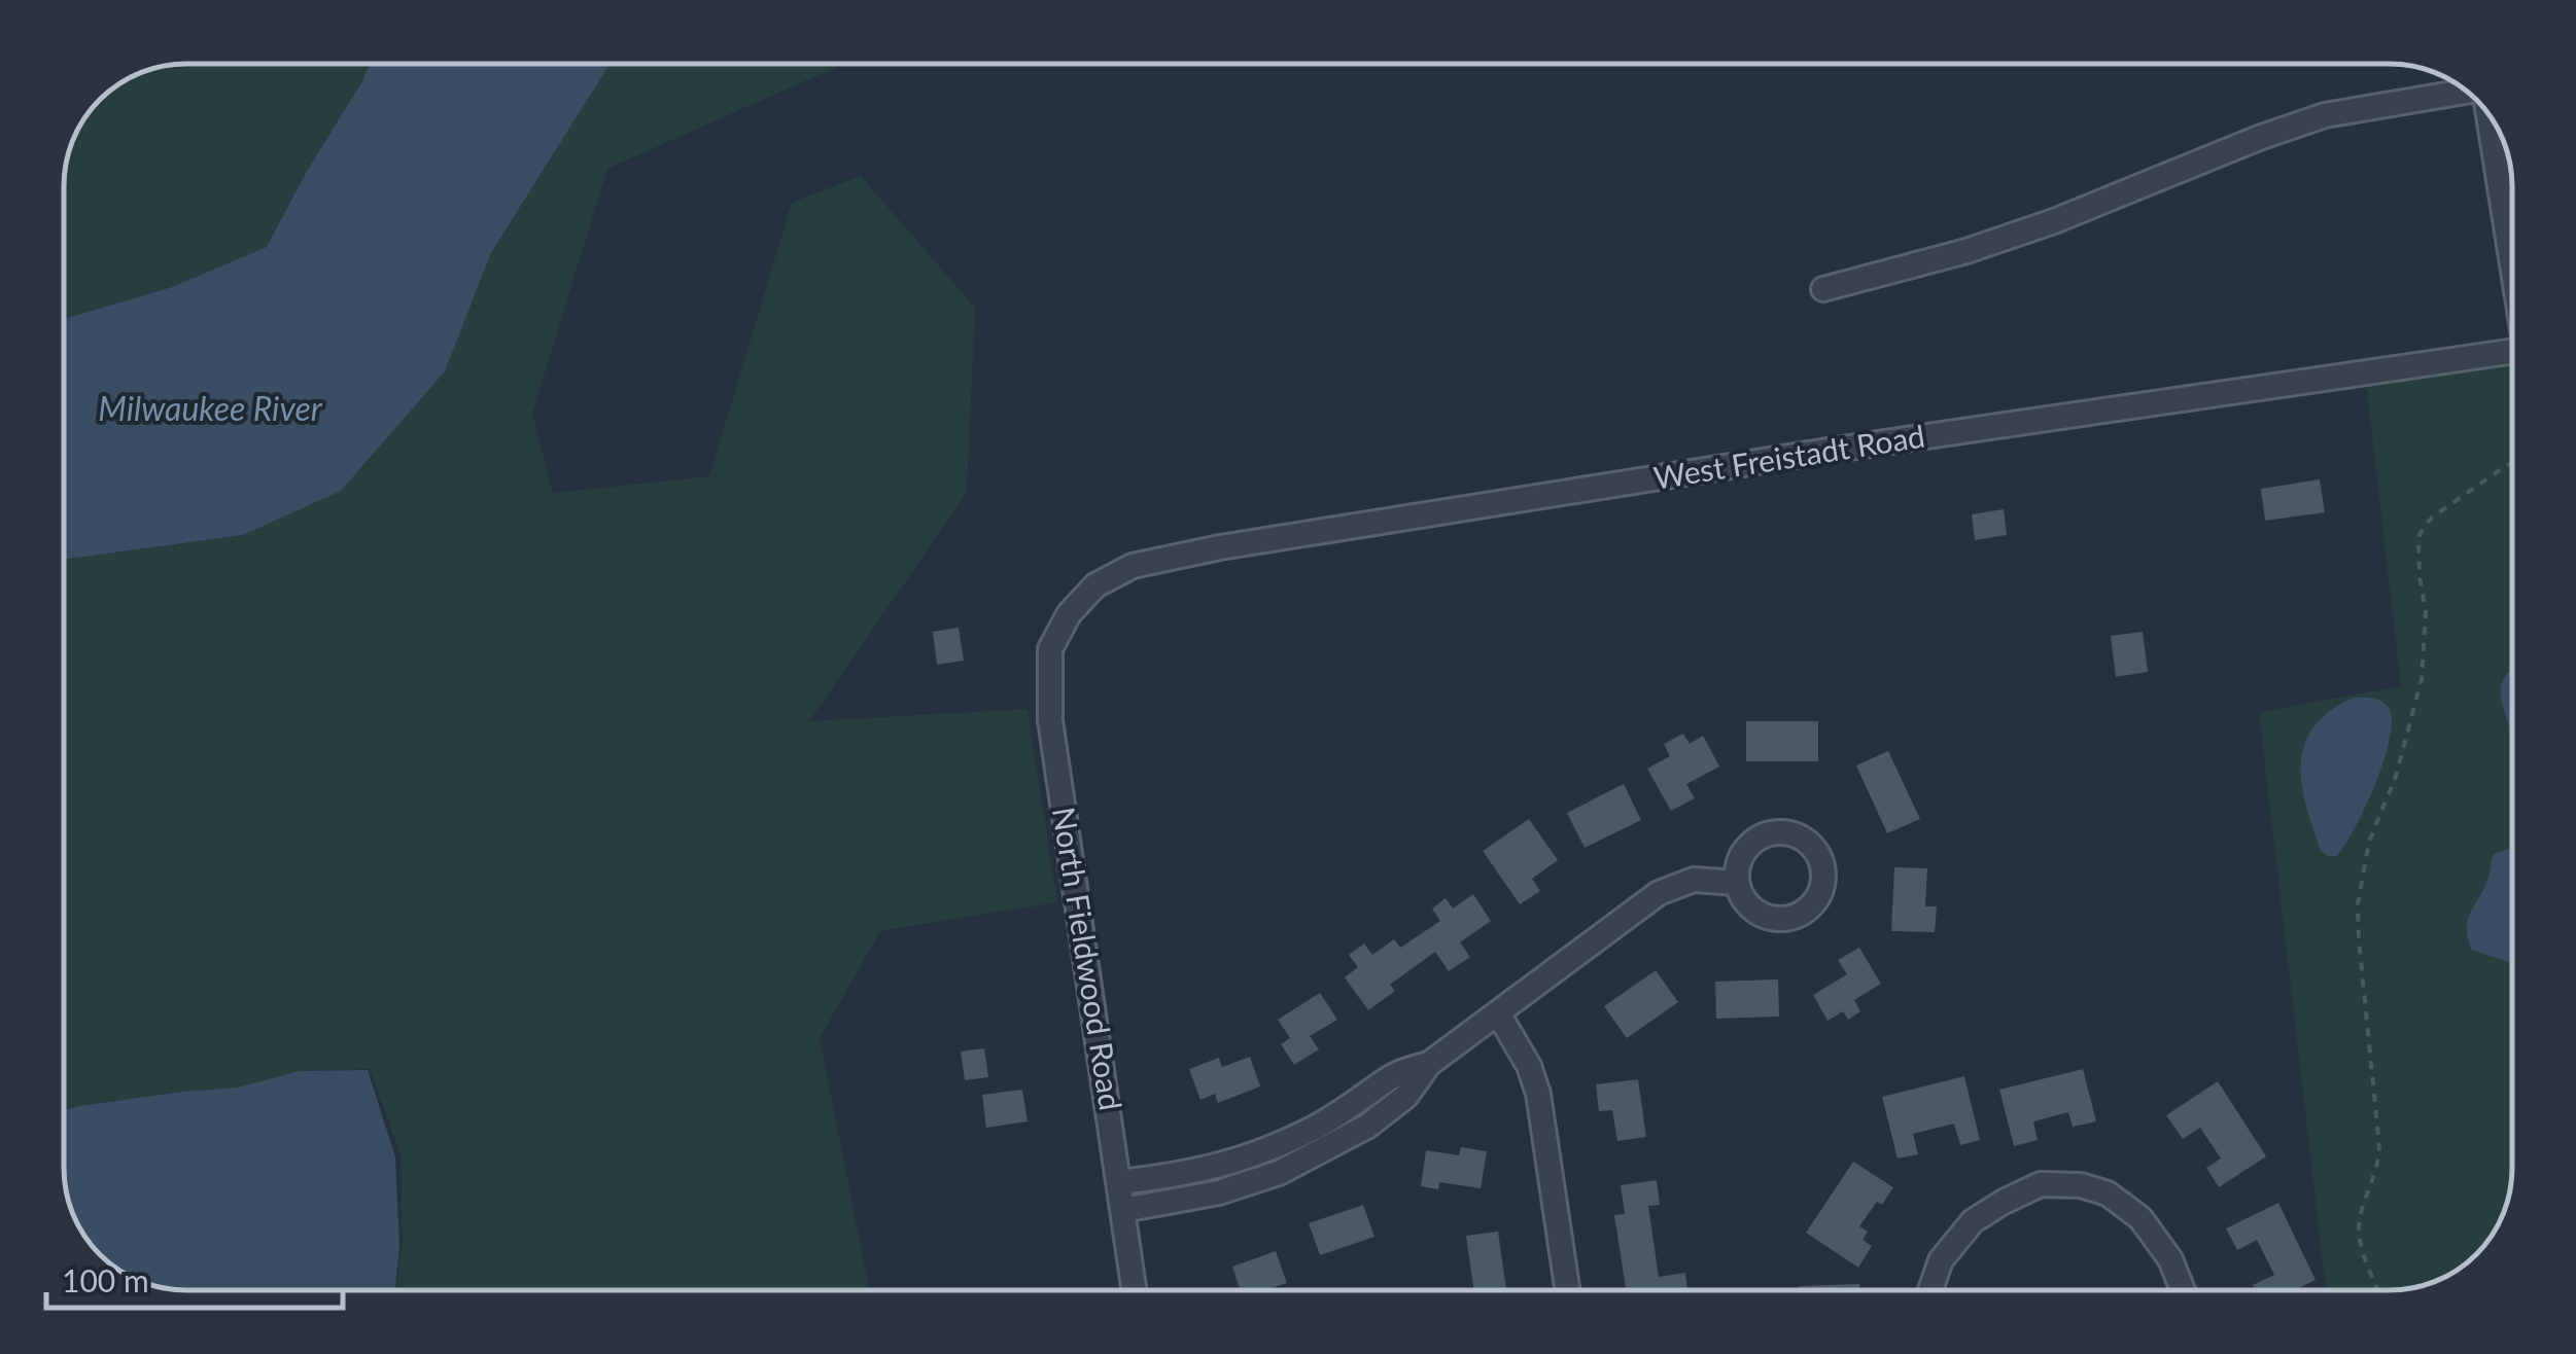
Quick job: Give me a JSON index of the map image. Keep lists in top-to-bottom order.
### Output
{
  "streets": {
    "street": ["West Freistadt Road", "North Fieldwood Road"]
  },
  "crossings": [
    ["West Freistadt Road", "North Fieldwood Road"]
  ],
  "water": ["Milwaukee River"],
  "scale_bar": "100 m"
}
